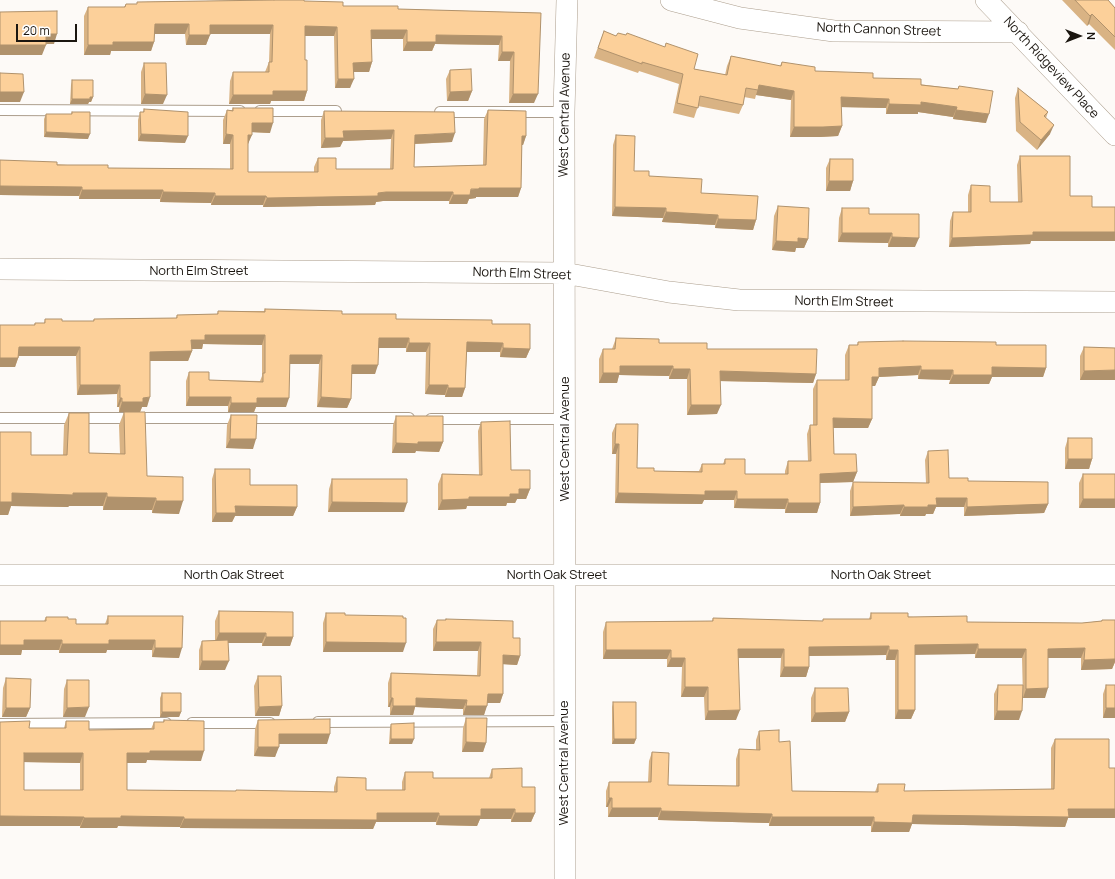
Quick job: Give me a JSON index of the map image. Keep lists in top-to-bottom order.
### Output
{
  "streets": {
    "street": [
      "North Cannon Street",
      "North Ridgeview Place",
      "West Central Avenue",
      "North Elm Street",
      "North Oak Street"
    ]
  },
  "crossings": [
    ["North Cannon Street", "North Ridgeview Place"],
    ["West Central Avenue", "North Elm Street"],
    ["West Central Avenue", "North Oak Street"]
  ],
  "scale_bar": "20 m",
  "north": "right"
}
